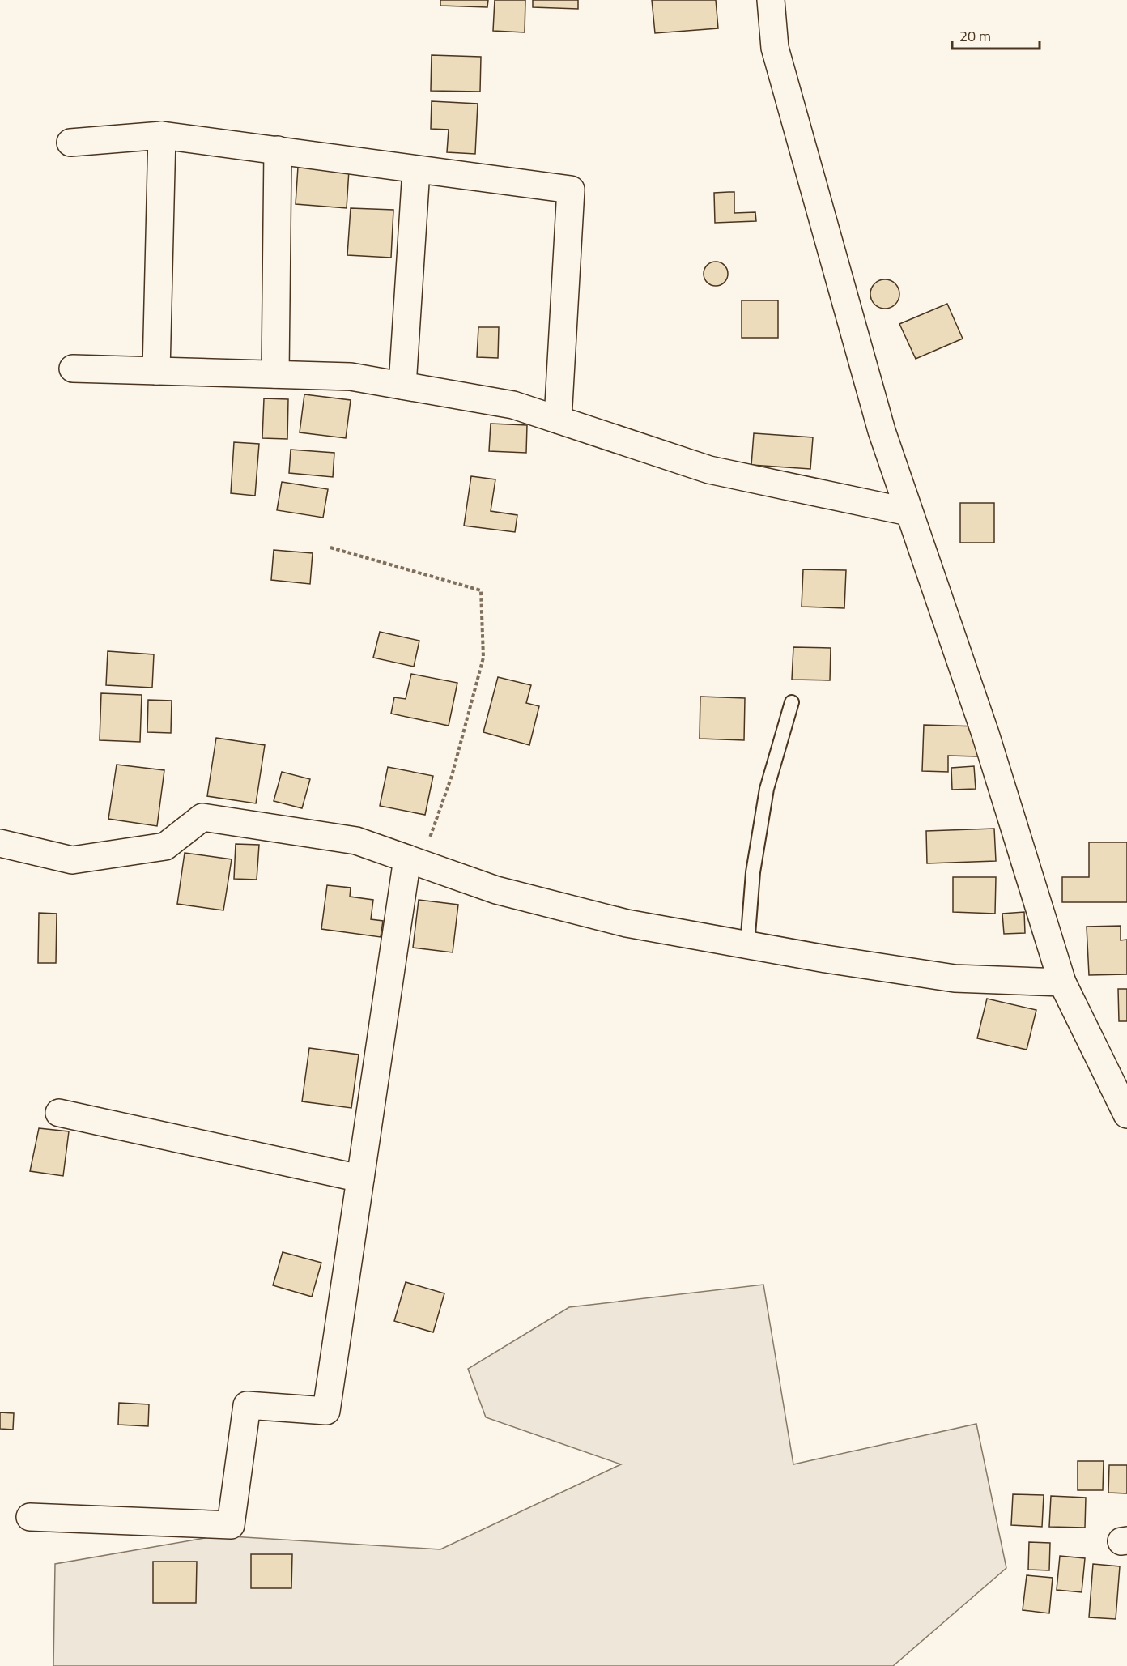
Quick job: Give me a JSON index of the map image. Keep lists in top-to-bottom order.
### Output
{
  "scale_bar": "20 m"
}
